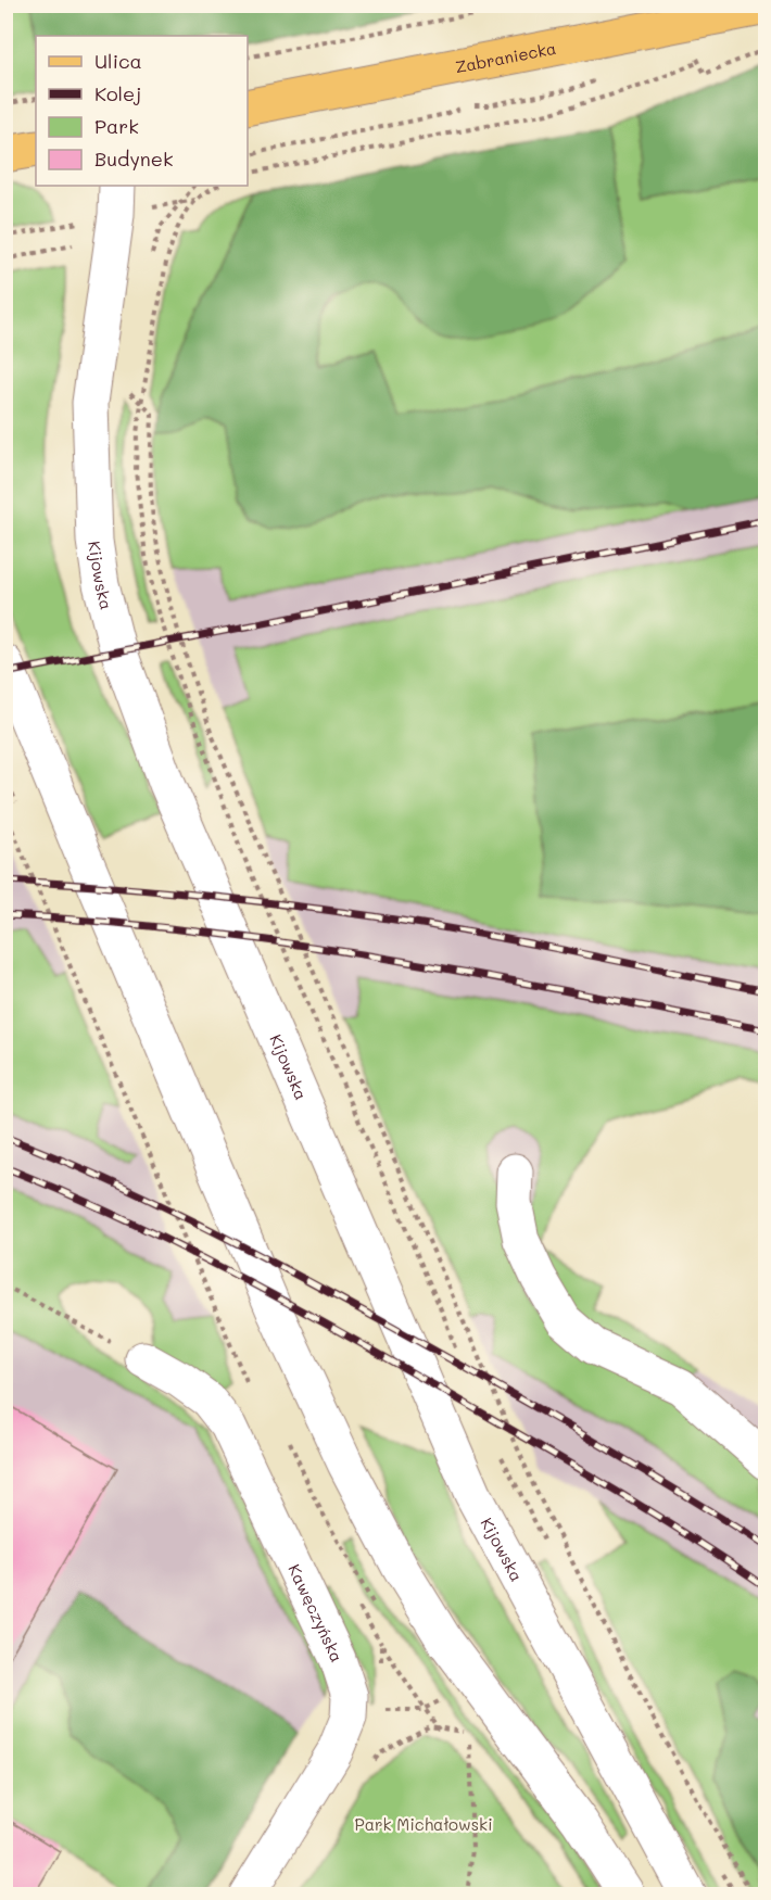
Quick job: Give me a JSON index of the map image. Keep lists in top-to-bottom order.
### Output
{
  "streets": {
    "main road": ["Zabraniecka"],
    "street": ["Kijowska", "Kawęczyńska"]
  },
  "parks": ["Park Michałowski"],
  "legend": [
    "Ulica",
    "Kolej",
    "Park",
    "Budynek"
  ]
}
